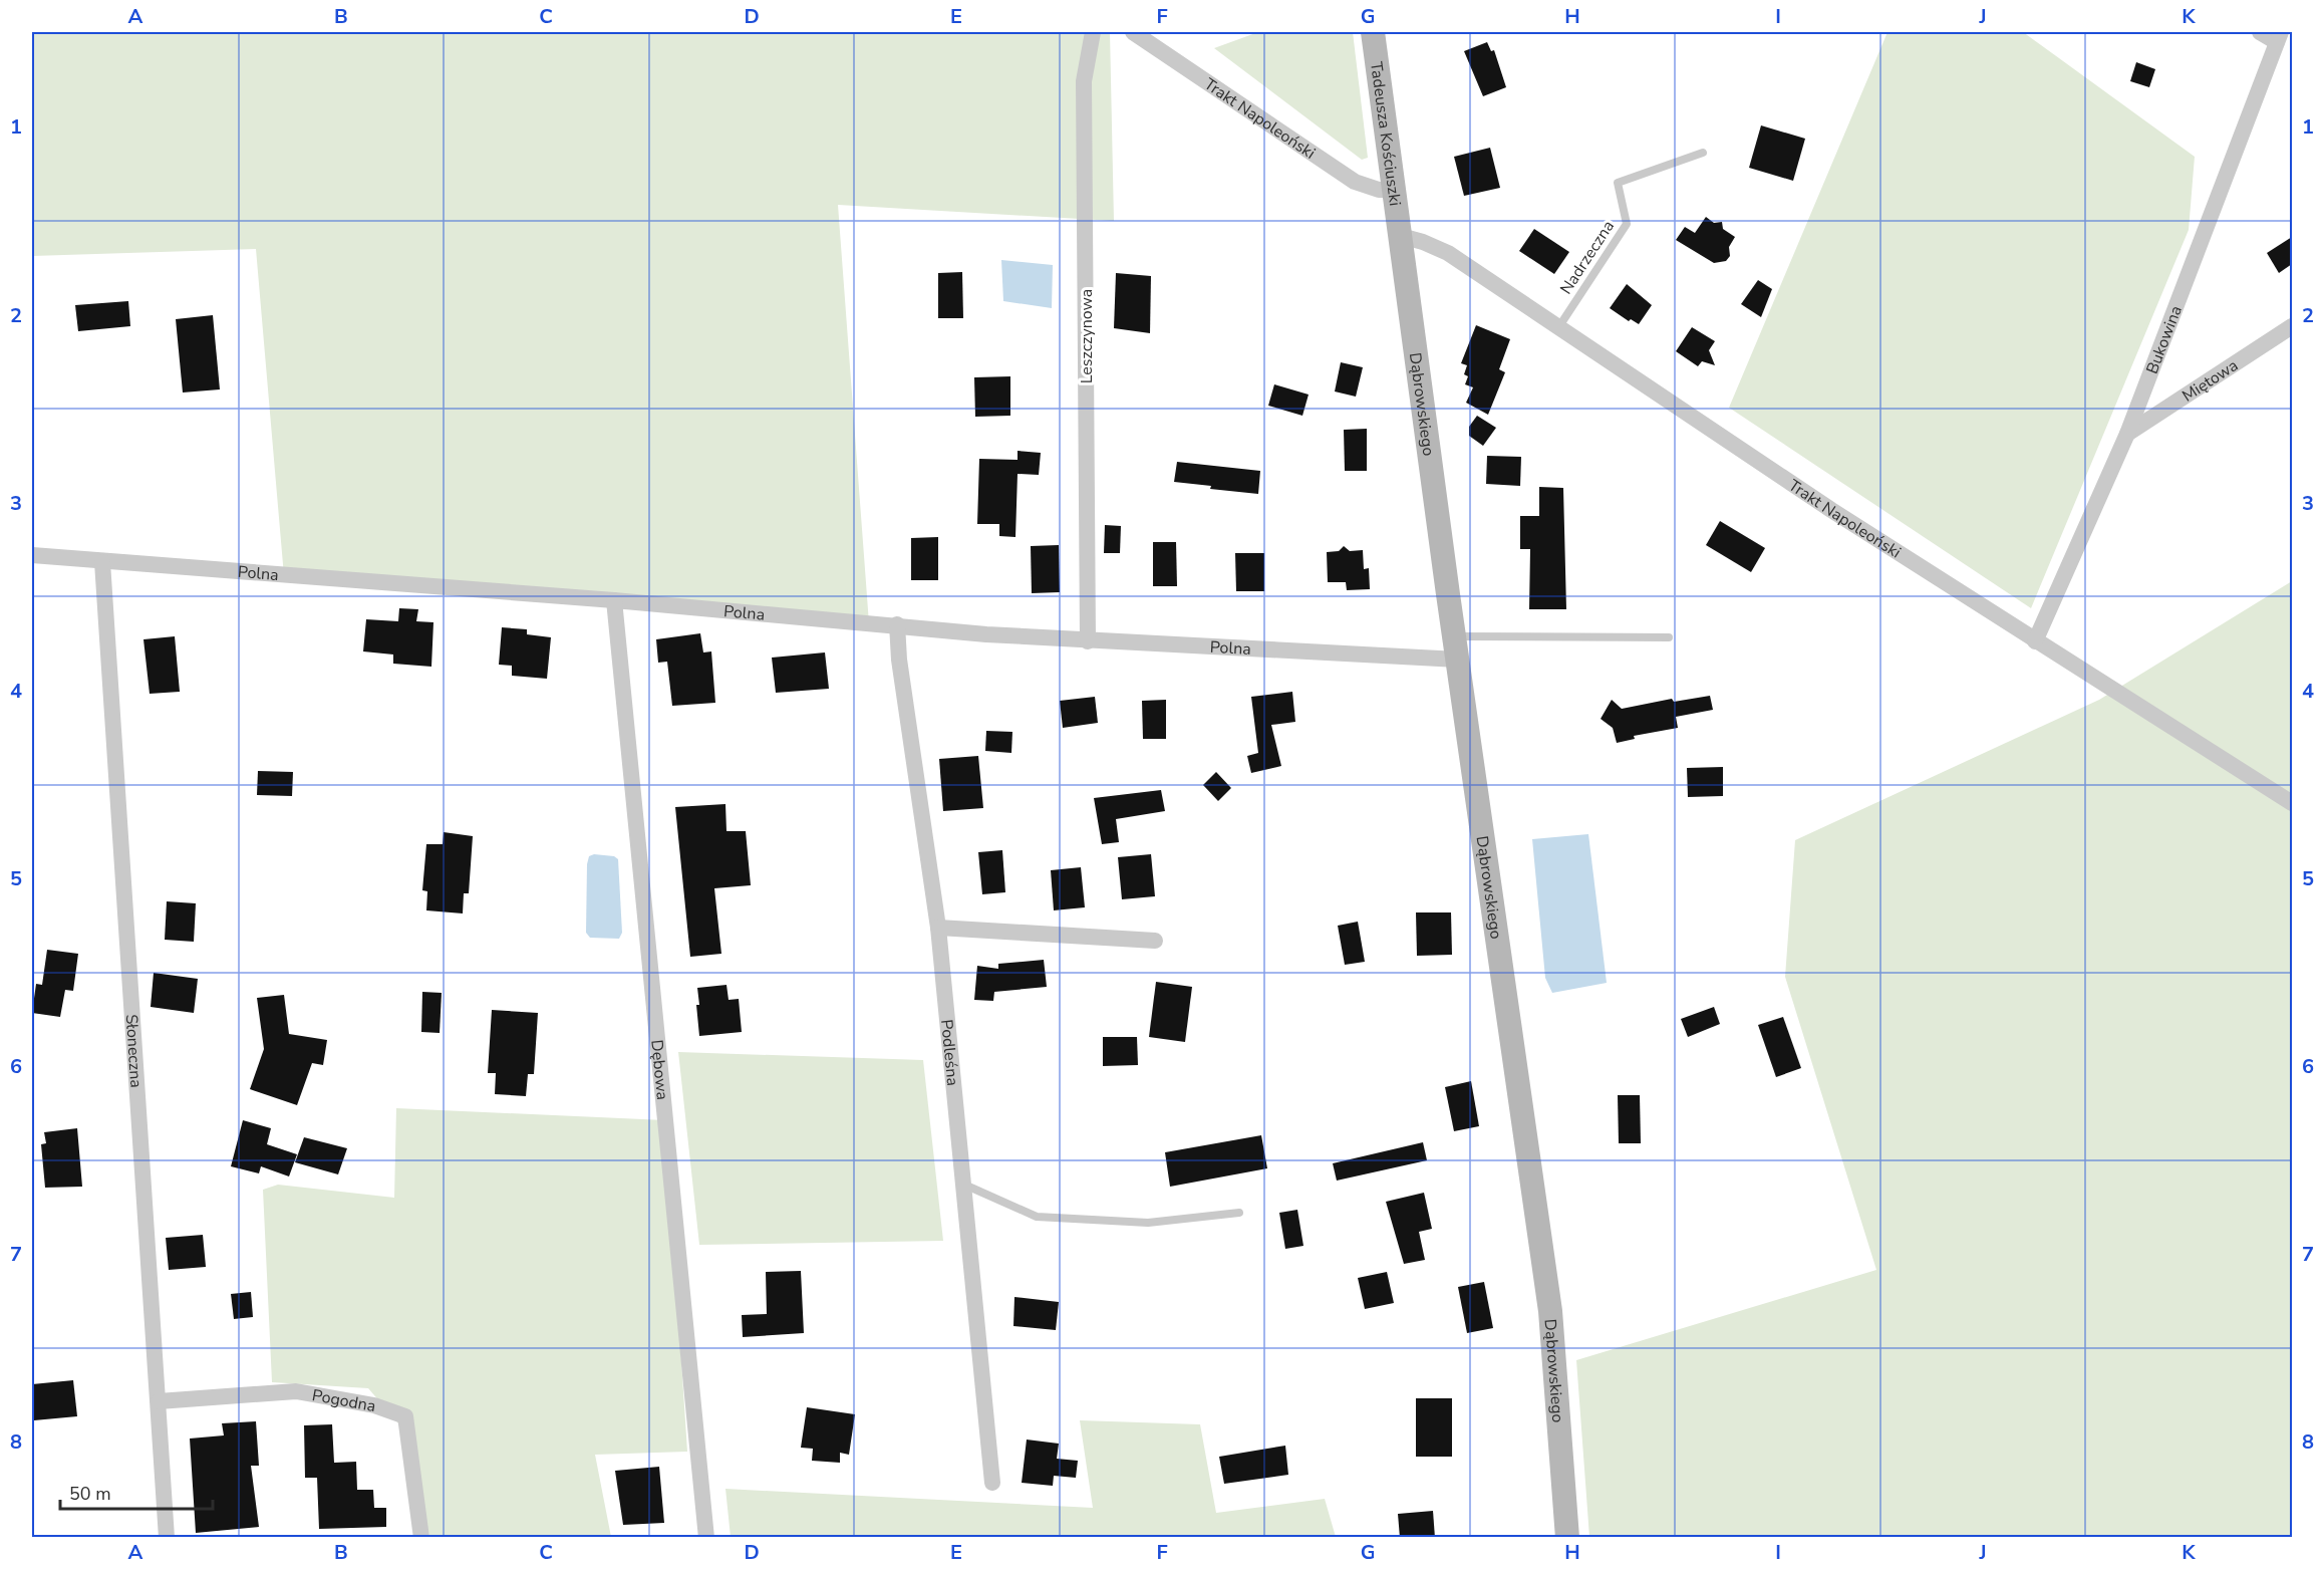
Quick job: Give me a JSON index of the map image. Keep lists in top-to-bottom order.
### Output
{
  "streets": {
    "street": [
      "Trakt Napoleoński",
      "Tadeusza Kościuszki",
      "Leszczynowa",
      "Bukowina",
      "Miętowa",
      "Dąbrowskiego",
      "Polna",
      "Słoneczna",
      "Podleśna",
      "Dębowa",
      "Pogodna"
    ],
    "lane": ["Nadrzeczna"]
  },
  "crossings": [
    ["Trakt Napoleoński", "Tadeusza Kościuszki"],
    ["Trakt Napoleoński", "Nadrzeczna"],
    ["Trakt Napoleoński", "Bukowina"],
    ["Trakt Napoleoński", "Dąbrowskiego"],
    ["Tadeusza Kościuszki", "Dąbrowskiego"],
    ["Leszczynowa", "Polna"],
    ["Bukowina", "Miętowa"],
    ["Dąbrowskiego", "Polna"],
    ["Polna", "Słoneczna"],
    ["Polna", "Podleśna"],
    ["Polna", "Dębowa"],
    ["Słoneczna", "Pogodna"]
  ],
  "scale_bar": "50 m",
  "grid": {
    "columns": [
      "A",
      "B",
      "C",
      "D",
      "E",
      "F",
      "G",
      "H",
      "I",
      "J",
      "K"
    ],
    "rows": [
      "1",
      "2",
      "3",
      "4",
      "5",
      "6",
      "7",
      "8"
    ]
  }
}
